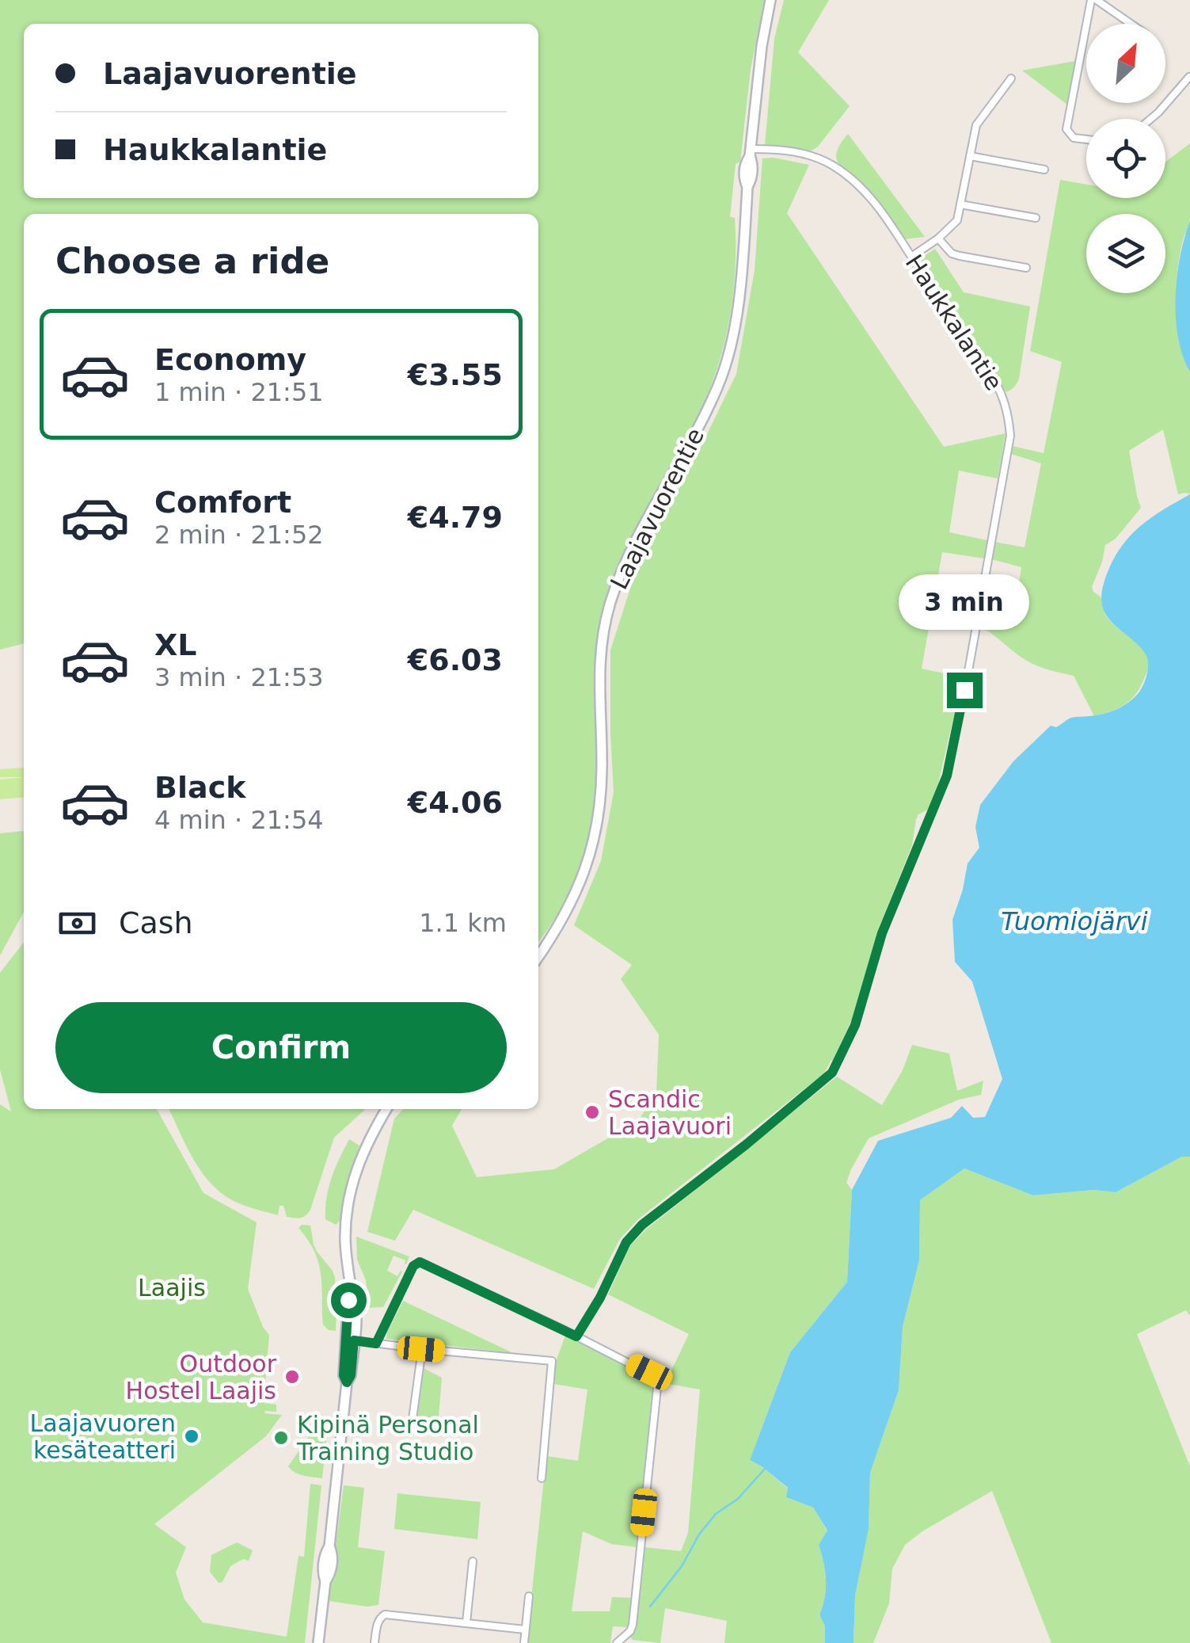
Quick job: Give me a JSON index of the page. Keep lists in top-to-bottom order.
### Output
{
  "streets": {
    "street": ["Haukkalantie", "Laajavuorentie"]
  },
  "crossings": [
    ["Haukkalantie", "Laajavuorentie"]
  ],
  "water": ["Tuomiojärvi"],
  "parks": ["Laajis"],
  "places": [
    "Scandic Laajavuori",
    "Outdoor Hostel Laajis",
    "Laajavuoren kesäteatteri",
    "Kipinä Personal Training Studio"
  ],
  "north": "top right",
  "page": {
    "banner": ["Laajavuorentie", "Haukkalantie"],
    "heading": "Choose a ride",
    "list": [
      {
        "name": "Economy",
        "note": "1 min · 21:51",
        "value": "€3.55"
      },
      {
        "name": "Comfort",
        "note": "2 min · 21:52",
        "value": "€4.79"
      },
      {
        "name": "XL",
        "note": "3 min · 21:53",
        "value": "€6.03"
      },
      {
        "name": "Black",
        "note": "4 min · 21:54",
        "value": "€4.06"
      }
    ],
    "bubble": "3 min",
    "pay": ["Cash", "1.1 km"],
    "buttons": "Confirm"
  }
}
